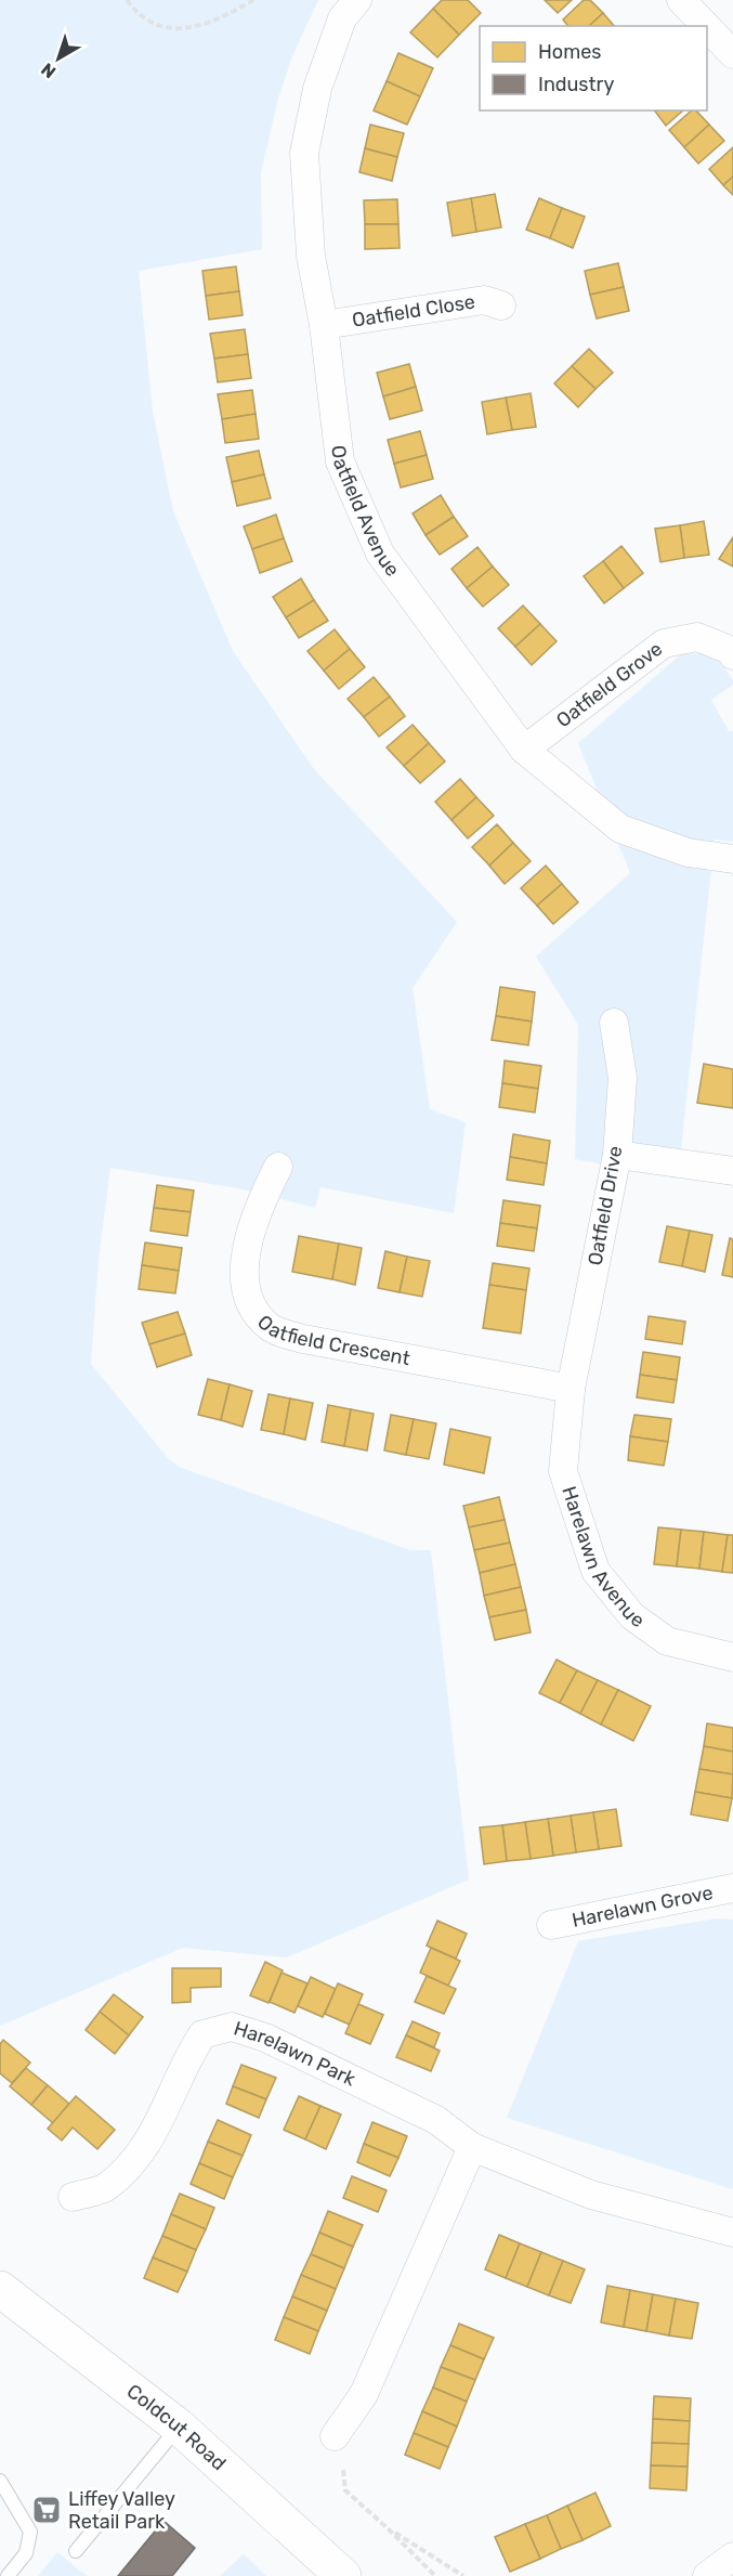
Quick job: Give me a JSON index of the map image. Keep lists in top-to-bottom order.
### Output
{
  "streets": {
    "main road": ["Coldcut Road"],
    "street": [
      "Oatfield Close",
      "Oatfield Avenue",
      "Oatfield Grove",
      "Oatfield Drive",
      "Oatfield Crescent",
      "Harelawn Avenue",
      "Harelawn Grove",
      "Harelawn Park"
    ]
  },
  "crossings": [
    ["Oatfield Close", "Oatfield Avenue"],
    ["Oatfield Avenue", "Oatfield Grove"],
    ["Oatfield Drive", "Oatfield Crescent"],
    ["Oatfield Drive", "Harelawn Avenue"],
    ["Oatfield Crescent", "Harelawn Avenue"]
  ],
  "places": {
    "supermarket": ["Liffey Valley Retail Park"]
  },
  "legend": ["Homes", "Industry"],
  "north": "bottom left"
}
